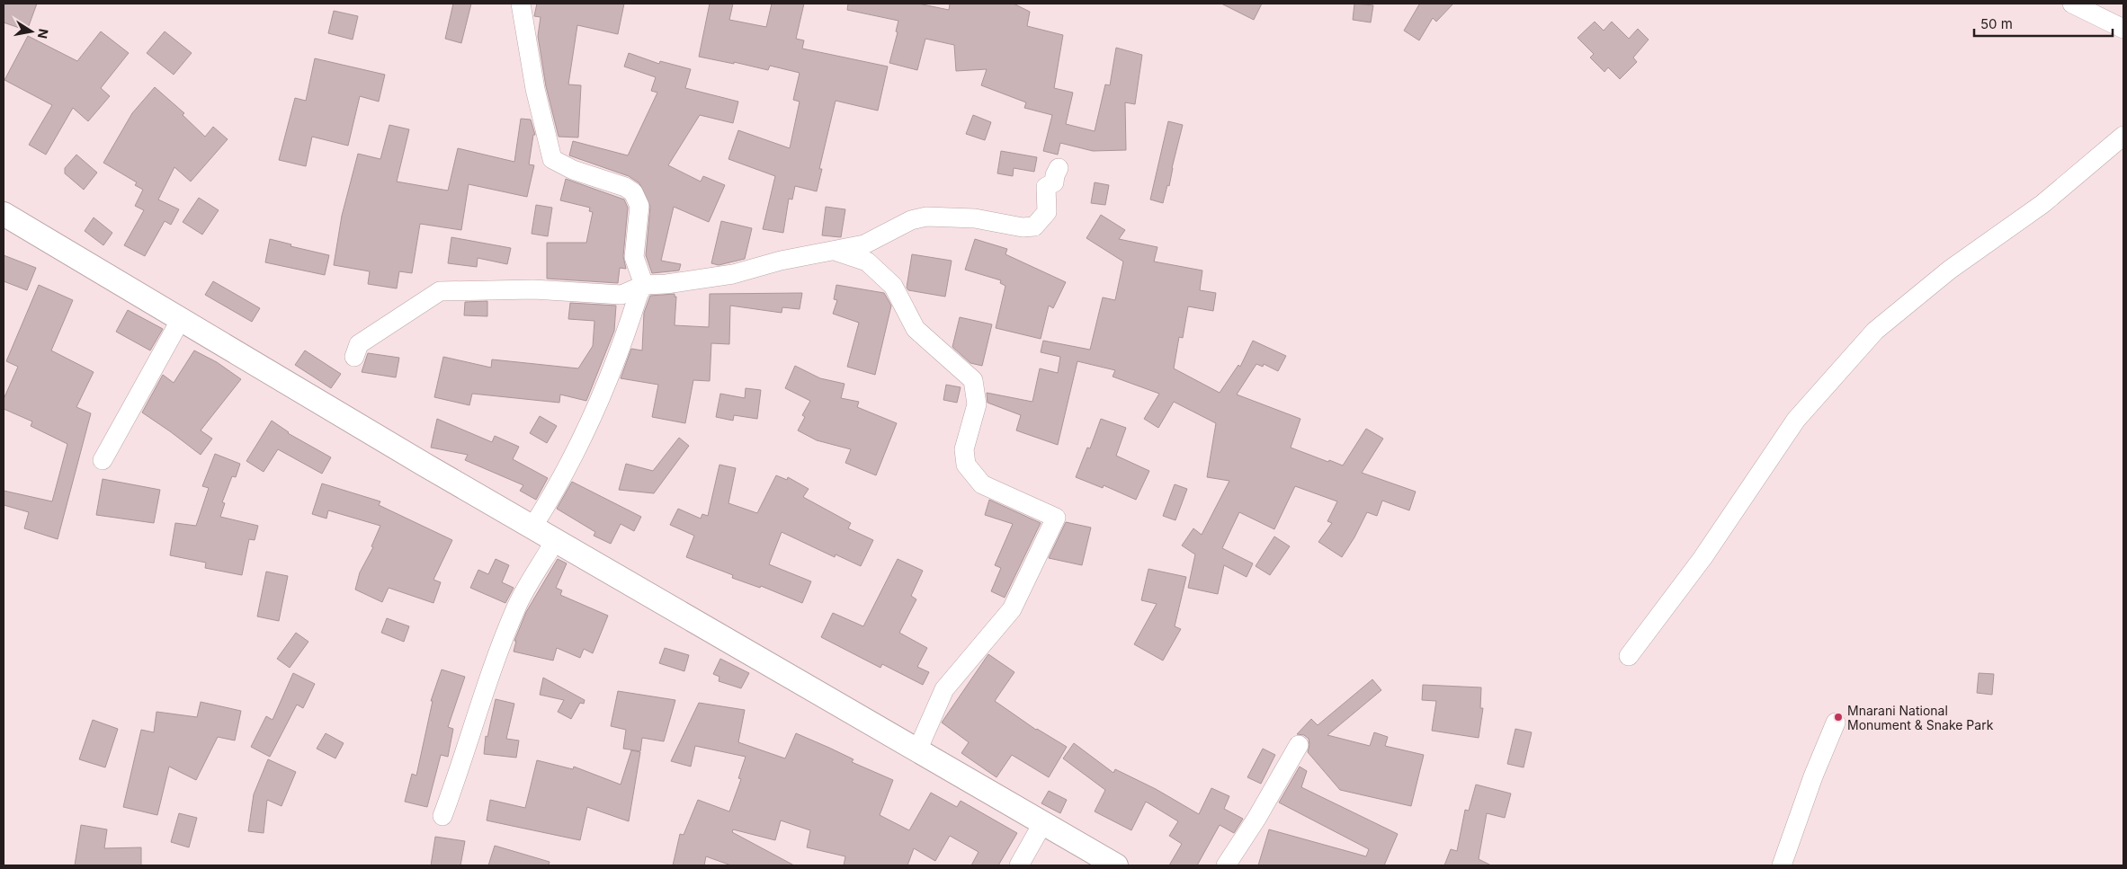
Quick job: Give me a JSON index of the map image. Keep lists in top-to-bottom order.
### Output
{
  "places": ["Mnarani National Monument & Snake Park"],
  "scale_bar": "50 m",
  "north": "right"
}
